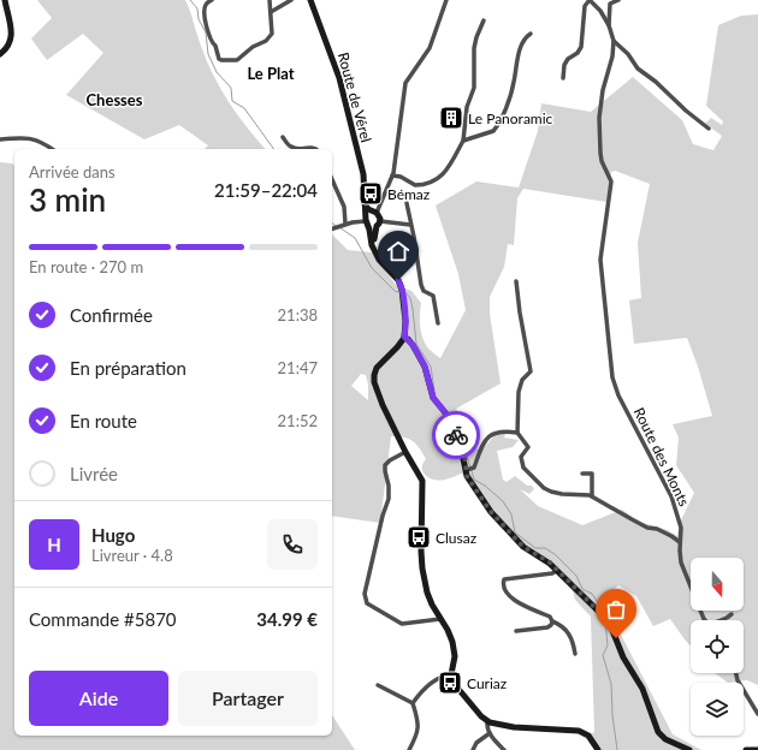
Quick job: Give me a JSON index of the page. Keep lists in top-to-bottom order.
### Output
{
  "streets": {
    "street": ["Route de Vérel", "Route des Monts"]
  },
  "districts": ["Le Plat", "Chesses"],
  "places": {
    "building": ["Le Panoramic"],
    "bus stop": ["Bémaz", "Clusaz", "Curiaz"]
  },
  "north": "bottom",
  "page": {
    "heading": ["3 min", "Arrivée dans", "21:59–22:04"],
    "panel": [
      "Hugo",
      "Livreur · 4.8",
      "Commande #5870",
      "34.99 €"
    ],
    "bar": "En route · 270 m",
    "list": [
      ["Confirmée", "21:38"],
      ["En préparation", "21:47"],
      ["En route", "21:52"],
      "Livrée"
    ],
    "round": "H",
    "buttons": ["Aide", "Partager"]
  }
}
